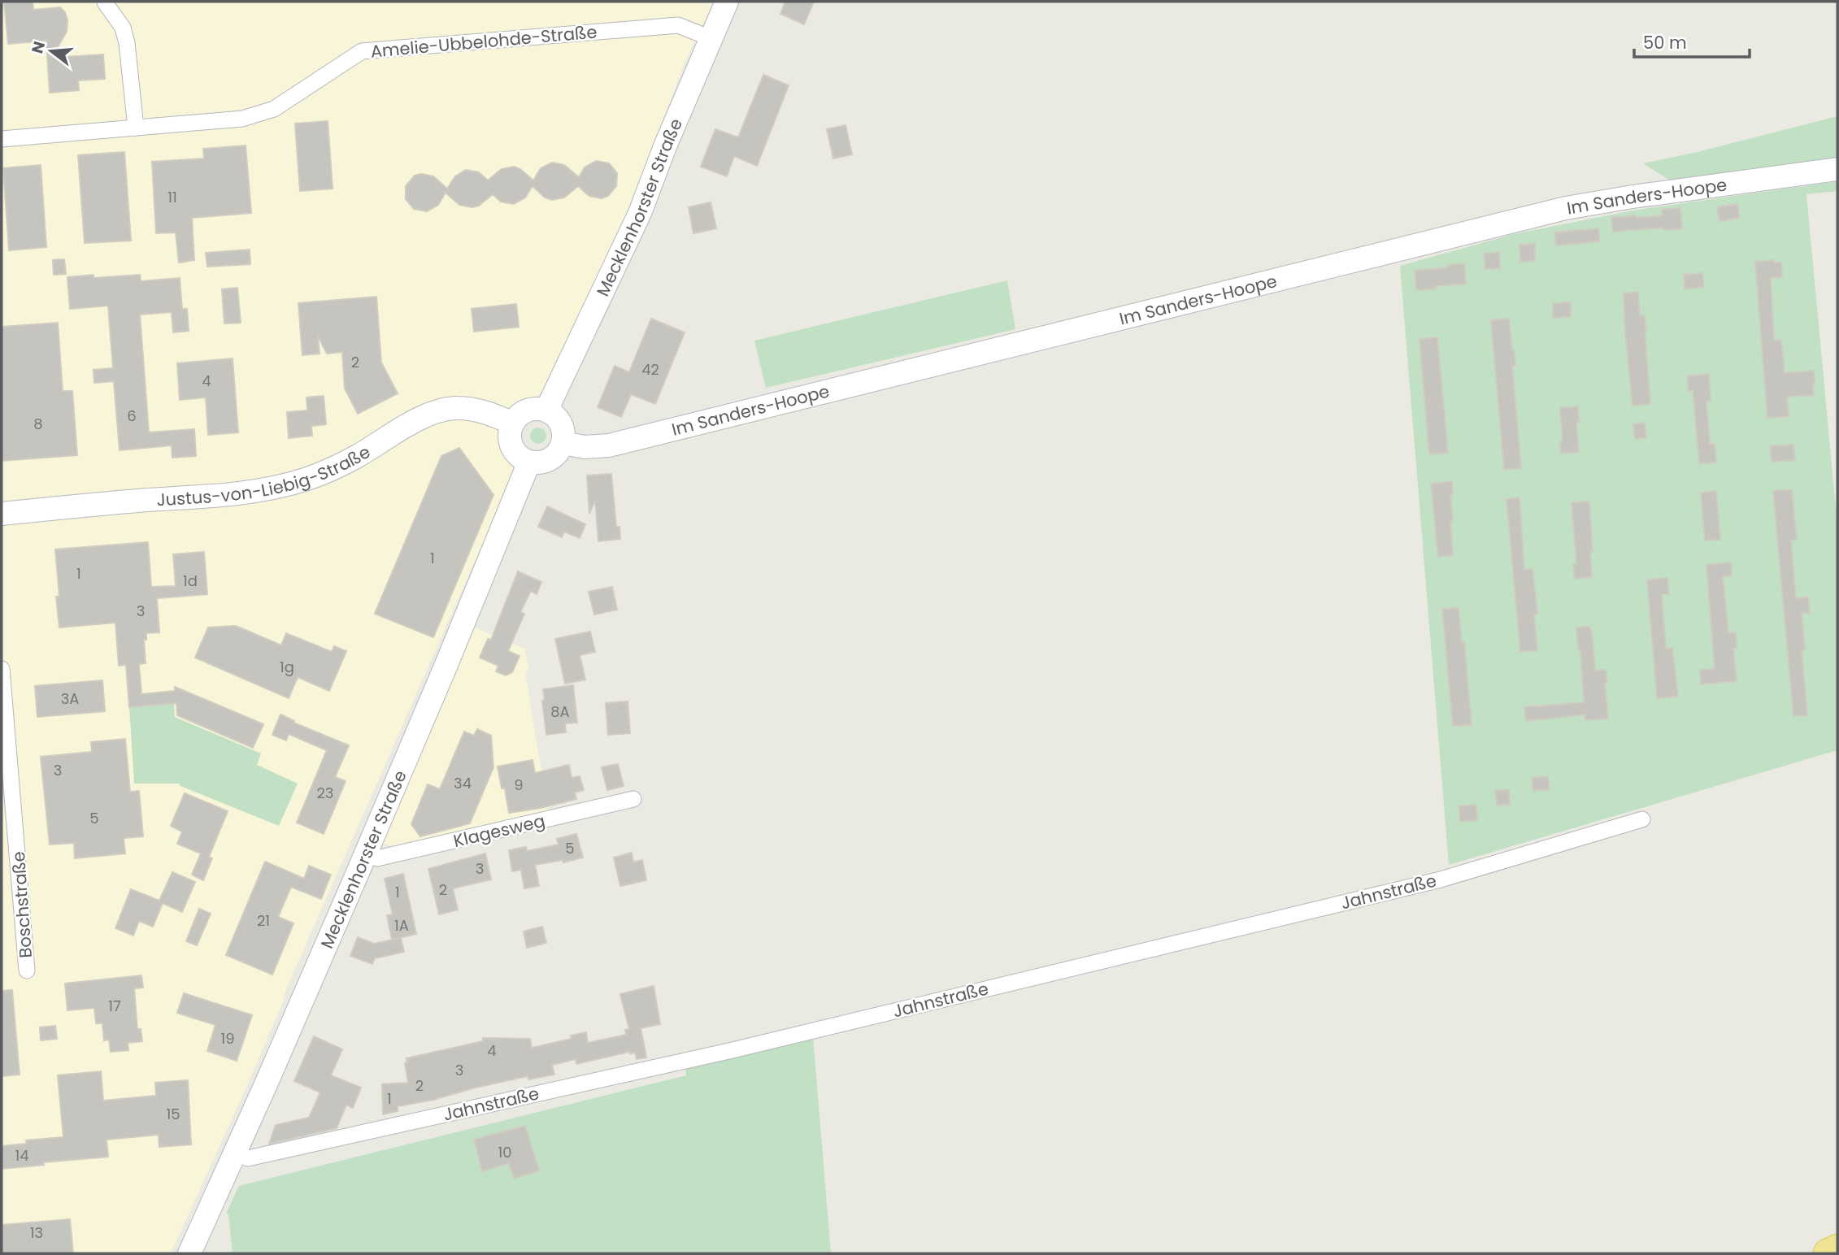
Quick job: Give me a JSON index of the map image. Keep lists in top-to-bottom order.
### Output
{
  "streets": {
    "street": [
      "Amelie-Ubbelohde-Straße",
      "Im Sanders-Hoope",
      "Mecklenhorster Straße",
      "Justus-von-Liebig-Straße",
      "Klagesweg",
      "Jahnstraße",
      "Boschstraße"
    ]
  },
  "crossings": [
    ["Amelie-Ubbelohde-Straße", "Mecklenhorster Straße"],
    ["Im Sanders-Hoope", "Mecklenhorster Straße"],
    ["Im Sanders-Hoope", "Justus-von-Liebig-Straße"],
    ["Mecklenhorster Straße", "Justus-von-Liebig-Straße"],
    ["Mecklenhorster Straße", "Klagesweg"],
    ["Mecklenhorster Straße", "Jahnstraße"]
  ],
  "house_numbers": [
    "11",
    "2",
    "42",
    "4",
    "6",
    "8",
    "1",
    "1",
    "1d",
    "3",
    "1g",
    "3A",
    "8A",
    "3",
    "34",
    "9",
    "23",
    "5",
    "5",
    "3",
    "2",
    "1",
    "21",
    "1A",
    "17",
    "19",
    "4",
    "3",
    "2",
    "1",
    "15",
    "10",
    "14",
    "13"
  ],
  "scale_bar": "50 m",
  "north": "left"
}
